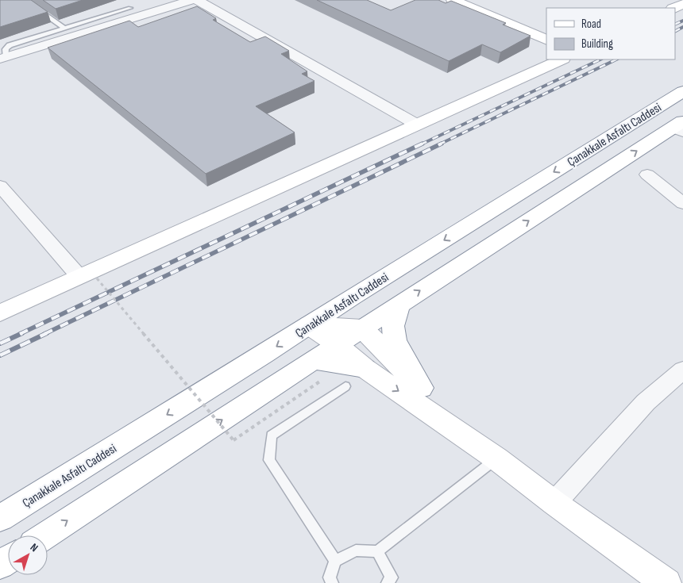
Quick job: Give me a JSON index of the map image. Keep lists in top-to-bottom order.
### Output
{
  "streets": {
    "main road": ["Çanakkale Asfaltı Caddesi"]
  },
  "legend": ["Road", "Building"],
  "north": "top right"
}
